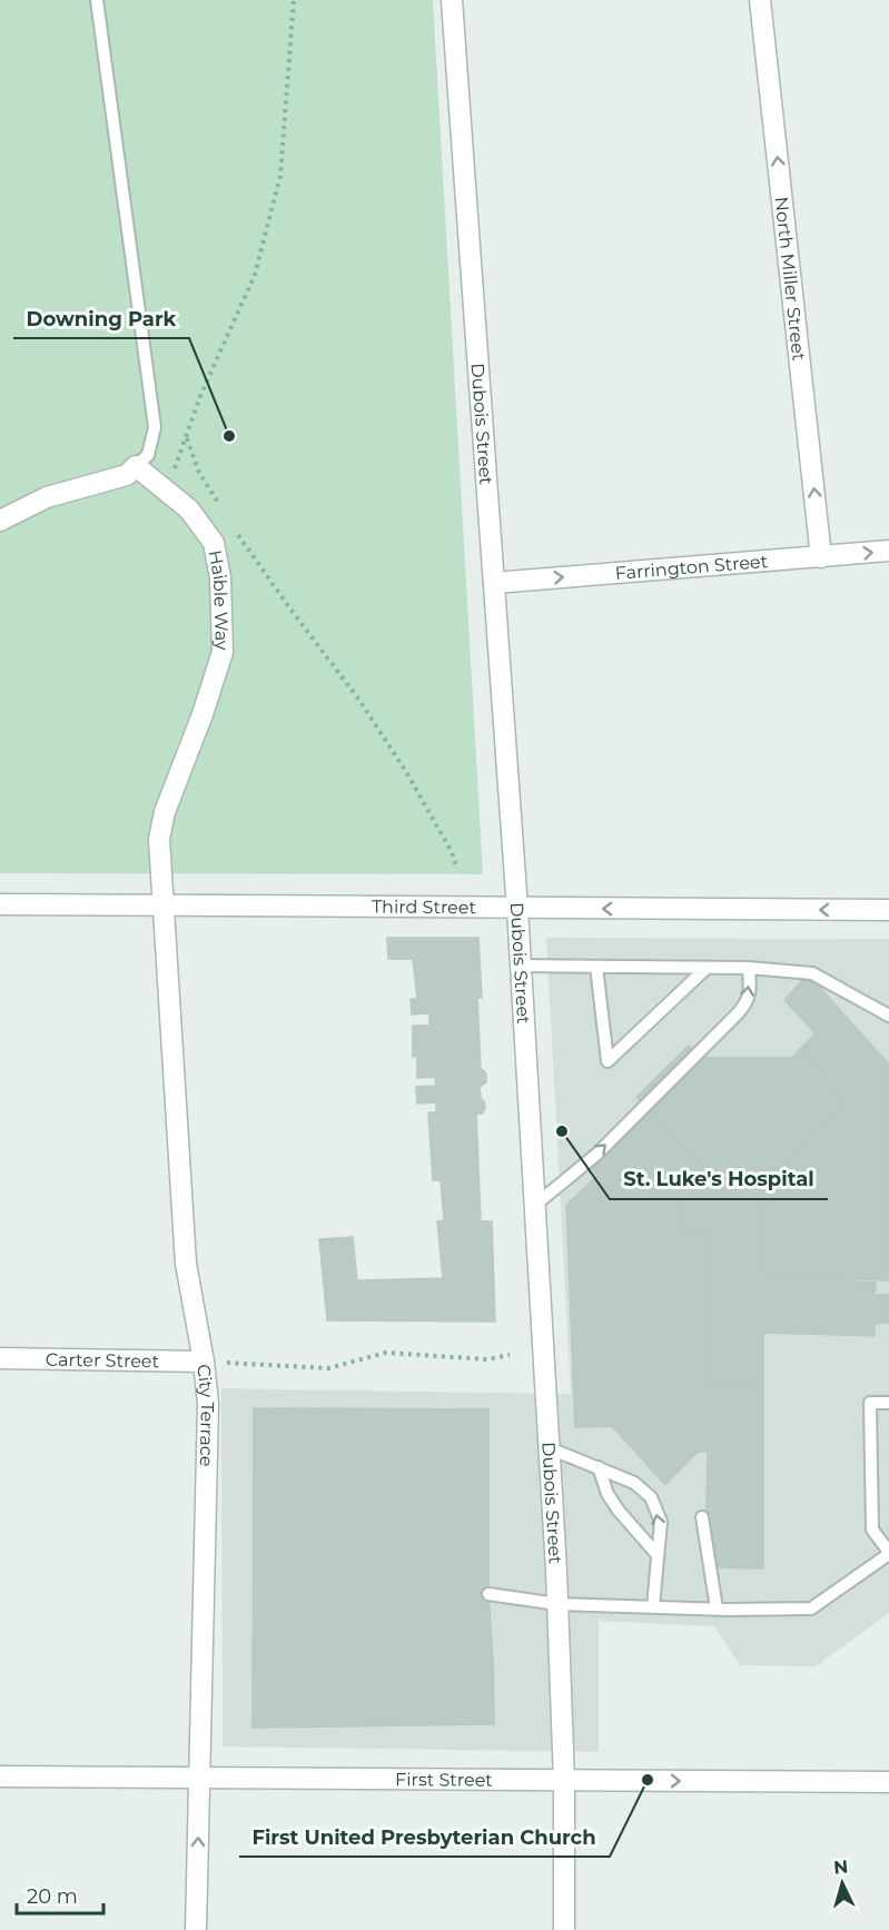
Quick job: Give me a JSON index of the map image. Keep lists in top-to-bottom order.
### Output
{
  "streets": {
    "street": [
      "North Miller Street",
      "Dubois Street",
      "Farrington Street",
      "Haible Way",
      "Third Street",
      "Carter Street",
      "City Terrace",
      "First Street"
    ]
  },
  "crossings": [
    ["North Miller Street", "Farrington Street"],
    ["Dubois Street", "Farrington Street"],
    ["Dubois Street", "Third Street"],
    ["Dubois Street", "First Street"],
    ["Haible Way", "Third Street"],
    ["Haible Way", "City Terrace"],
    ["Third Street", "City Terrace"],
    ["Carter Street", "City Terrace"],
    ["City Terrace", "First Street"]
  ],
  "one_way": [
    "North Miller Street",
    "Farrington Street",
    "Third Street",
    "First Street"
  ],
  "places": ["Downing Park", "St. Luke's Hospital", "First United Presbyterian Church"],
  "scale_bar": "20 m",
  "north": "top"
}
